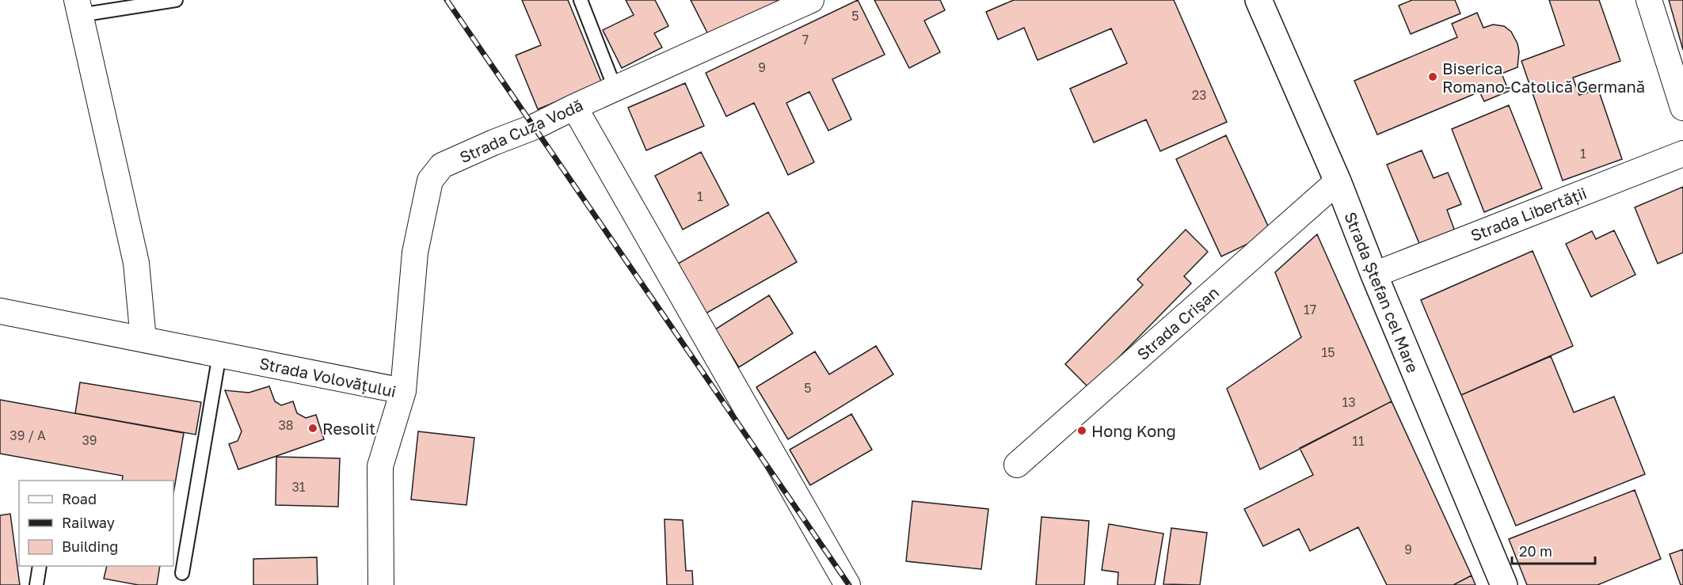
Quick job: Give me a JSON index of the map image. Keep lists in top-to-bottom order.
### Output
{
  "streets": {
    "main road": ["Strada Ștefan cel Mare"],
    "street": [
      "Strada Cuza Vodă",
      "Strada Libertății",
      "Strada Crișan",
      "Strada Volovățului"
    ]
  },
  "crossings": [
    ["Strada Cuza Vodă", "Strada Volovățului"],
    ["Strada Libertății", "Strada Ștefan cel Mare"],
    ["Strada Ștefan cel Mare", "Strada Crișan"]
  ],
  "places": ["Biserica Romano-Catolică Germană", "Resolit", "Hong Kong"],
  "house_numbers": [
    "5",
    "7",
    "9",
    "23",
    "1",
    "1",
    "17",
    "15",
    "5",
    "13",
    "38",
    "39 / A",
    "39",
    "11",
    "31",
    "9"
  ],
  "legend": ["Road", "Railway", "Building"],
  "scale_bar": "20 m"
}
